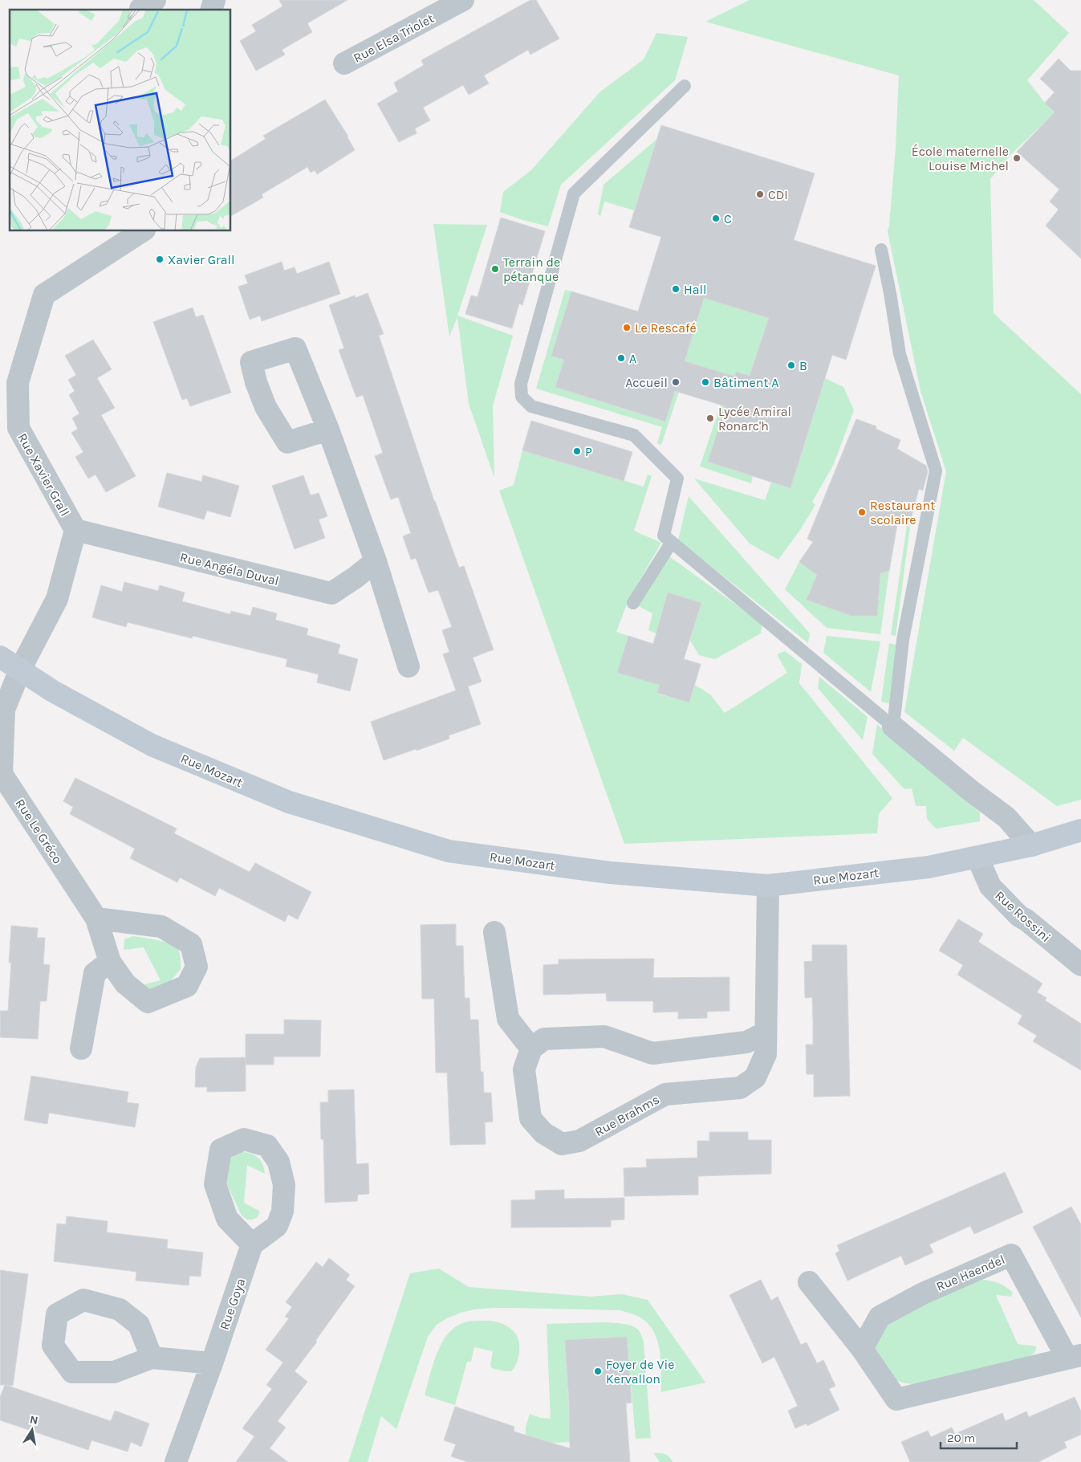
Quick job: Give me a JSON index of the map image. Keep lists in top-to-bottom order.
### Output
{
  "streets": {
    "street": [
      "Rue Elsa Triolet",
      "Rue Xavier Grall",
      "Rue Angéla Duval",
      "Rue Mozart",
      "Rue Le Gréco",
      "Rue Rossini",
      "Rue Brahms",
      "Rue Haendel",
      "Rue Goya"
    ]
  },
  "crossings": [
    ["Rue Xavier Grall", "Rue Angéla Duval"],
    ["Rue Xavier Grall", "Rue Mozart"],
    ["Rue Xavier Grall", "Rue Le Gréco"],
    ["Rue Mozart", "Rue Le Gréco"],
    ["Rue Mozart", "Rue Rossini"],
    ["Rue Mozart", "Rue Brahms"]
  ],
  "places": [
    "École maternelle Louise Michel",
    "CDI",
    "C",
    "Xavier Grall",
    "Terrain de pétanque",
    "Hall",
    "Le Rescafé",
    "A",
    "B",
    "Accueil",
    "Bâtiment A",
    "Lycée Amiral Ronarc'h",
    "P",
    "Restaurant scolaire",
    "Foyer de Vie Kervallon"
  ],
  "scale_bar": "20 m",
  "north": "top"
}
